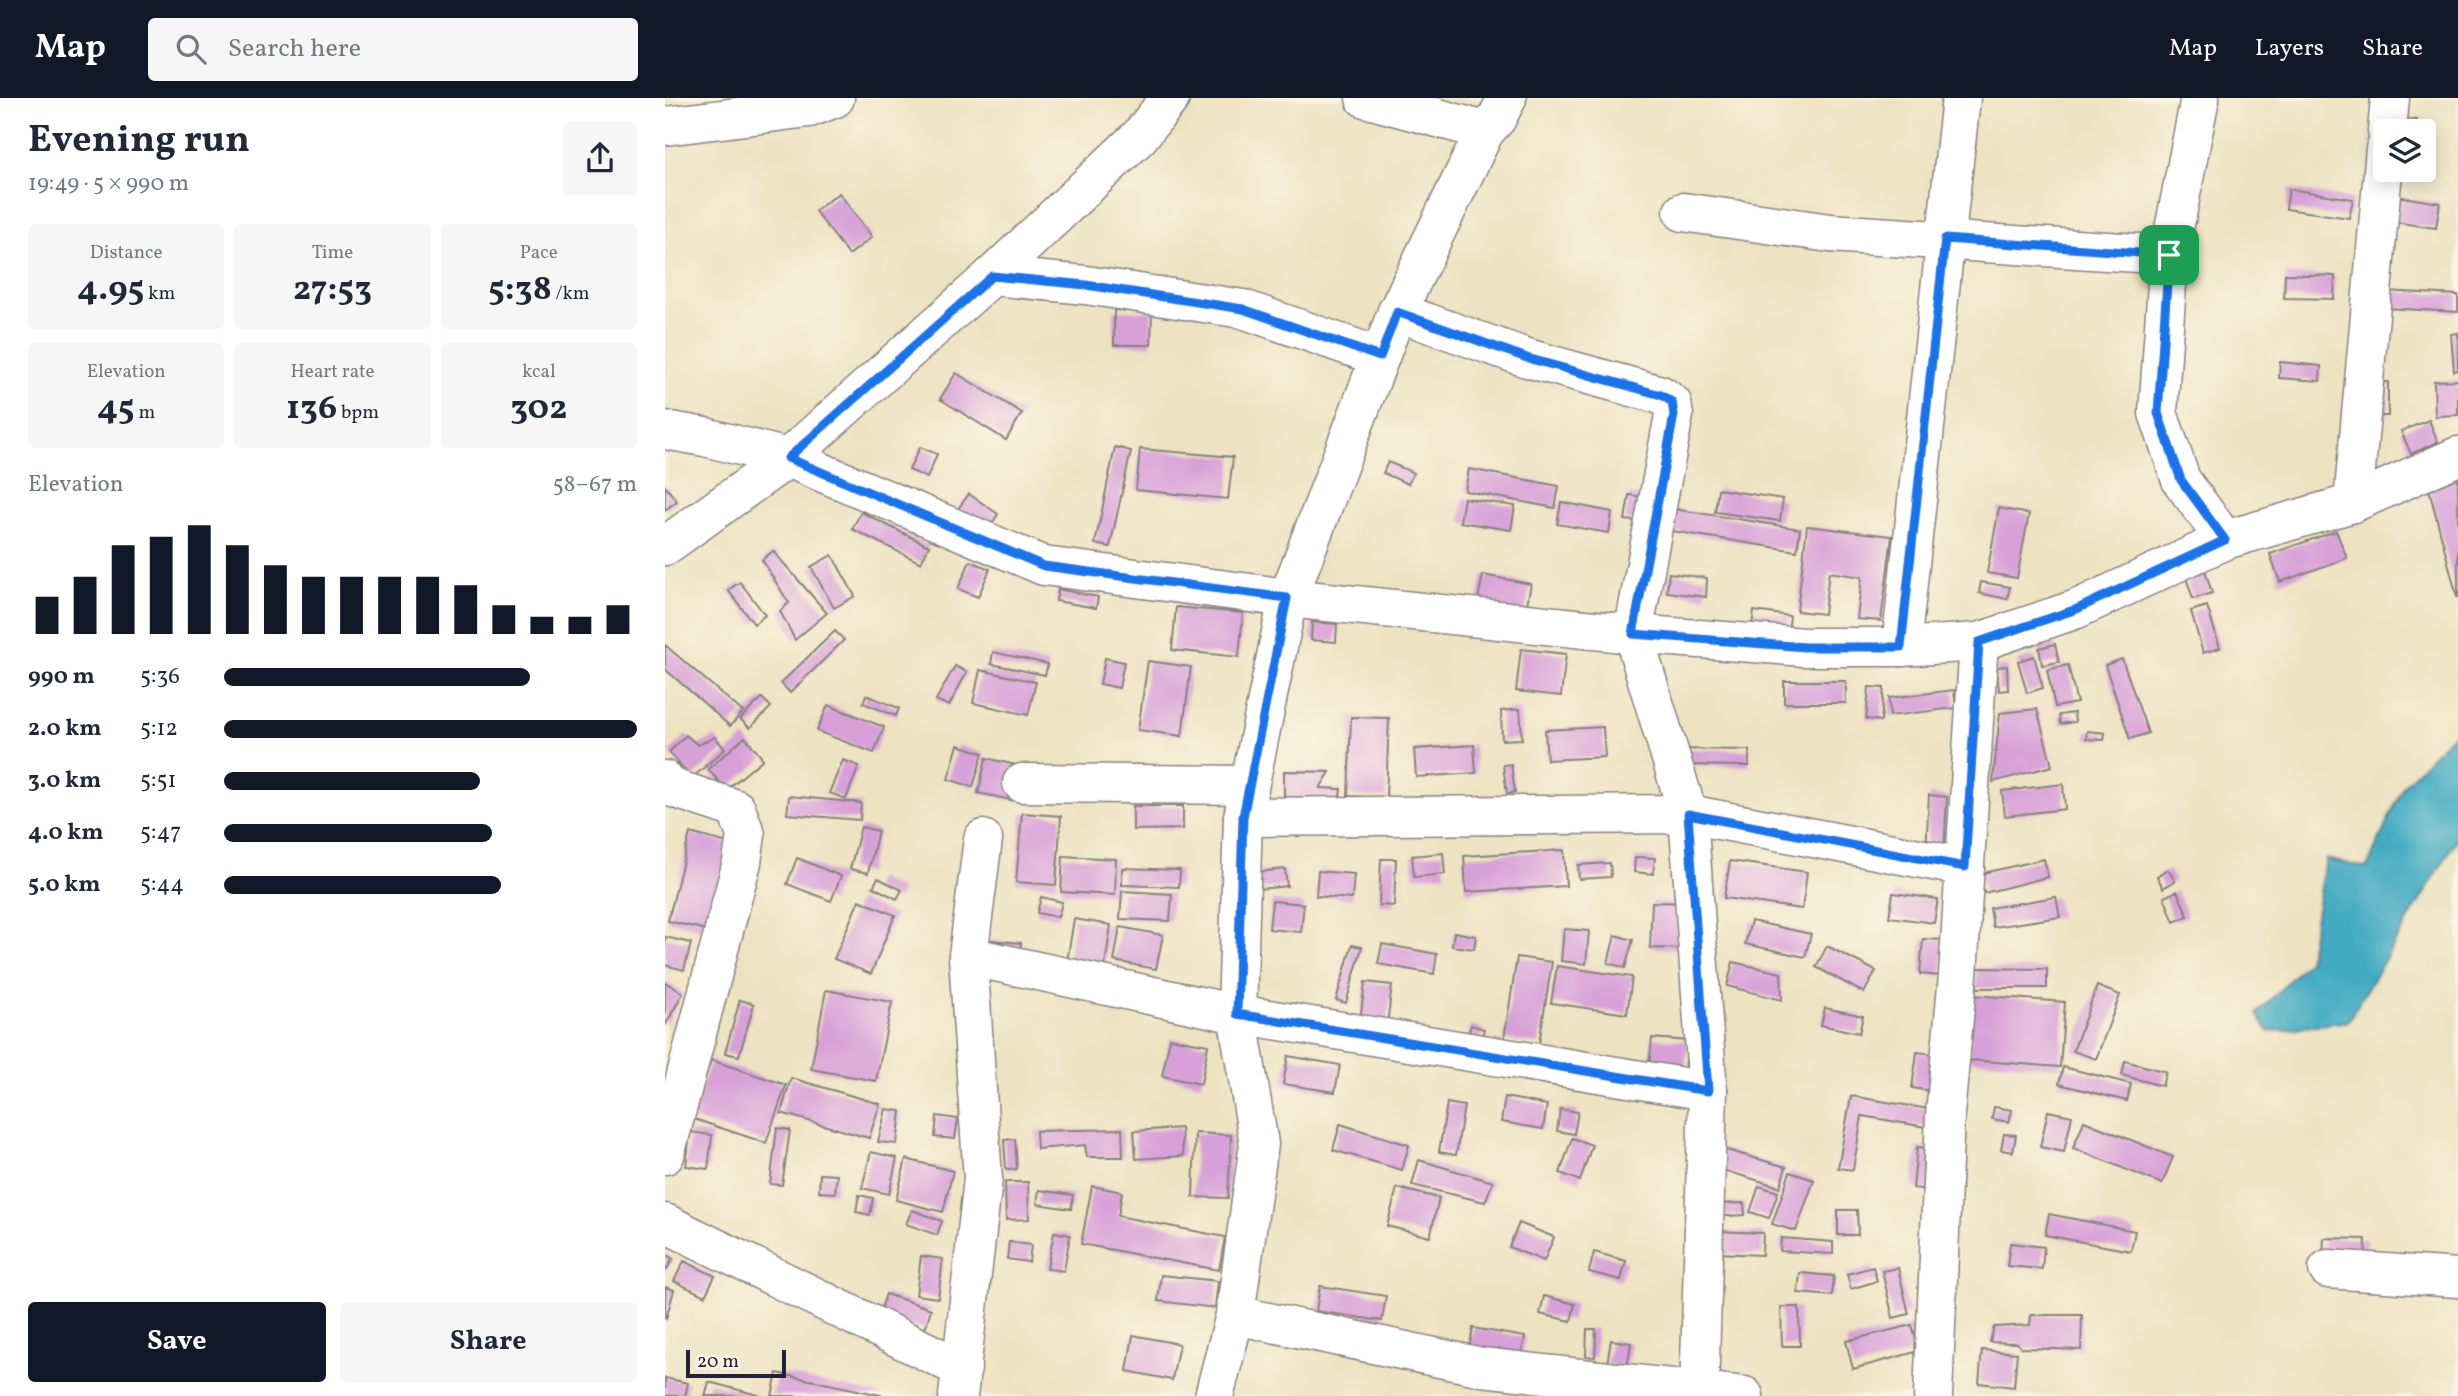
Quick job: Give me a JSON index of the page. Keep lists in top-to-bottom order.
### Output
{
  "scale_bar": "20 m",
  "page": {
    "header": "Map",
    "search": "Search here",
    "nav": ["Map", "Layers", "Share"],
    "heading": ["Evening run", "19:49 · 5 × 990 m"],
    "stats": [
      ["Distance", "4.95 km"],
      ["Time", "27:53"],
      ["Pace", "5:38 /km"],
      ["Elevation", "45 m"],
      ["Heart rate", "136 bpm"],
      ["kcal", "302"]
    ],
    "chart": ["Elevation", "58–67 m"],
    "list": [
      {
        "name": "990 m",
        "note": "5:36"
      },
      {
        "name": "2.0 km",
        "note": "5:12"
      },
      {
        "name": "3.0 km",
        "note": "5:51"
      },
      {
        "name": "4.0 km",
        "note": "5:47"
      },
      {
        "name": "5.0 km",
        "note": "5:44"
      }
    ],
    "buttons": ["Save", "Share"],
    "scale": "20 m"
  }
}
